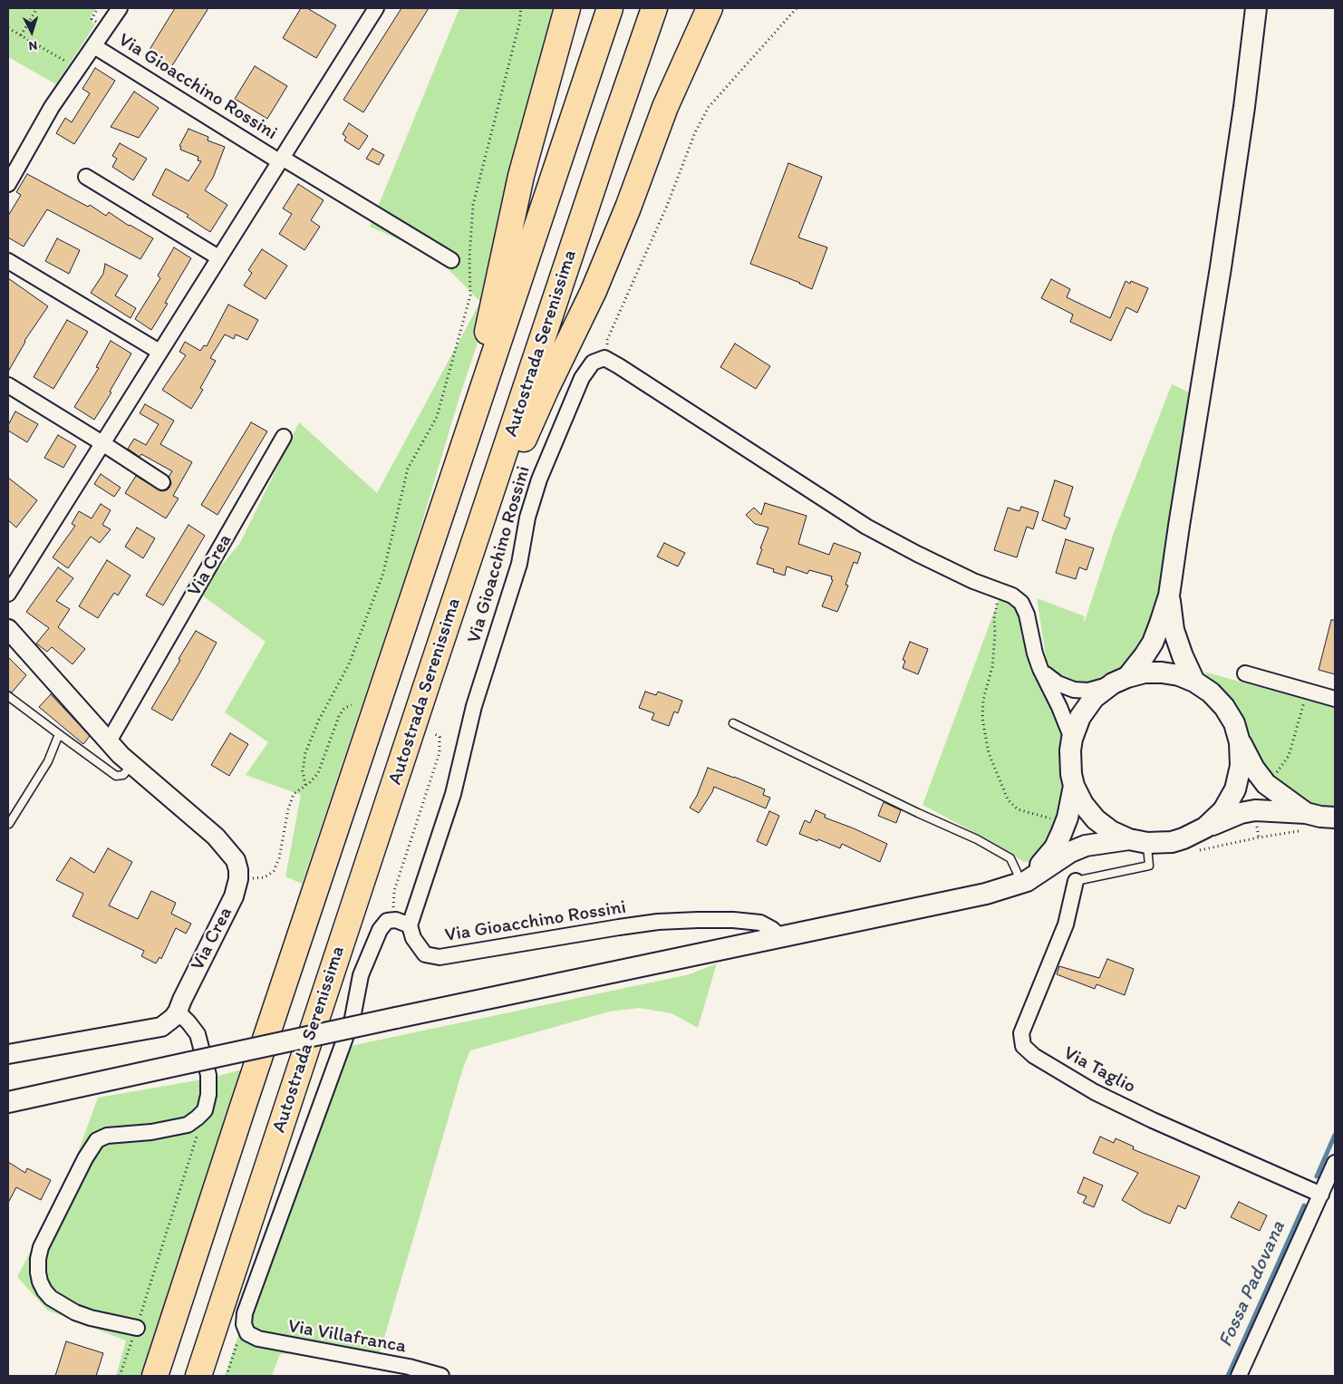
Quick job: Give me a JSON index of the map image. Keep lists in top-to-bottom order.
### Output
{
  "streets": {
    "highway": ["Autostrada Serenissima"],
    "street": [
      "Via Gioacchino Rossini",
      "Via Crea",
      "Via Taglio",
      "Via Villafranca"
    ]
  },
  "water": ["Fossa Padovana"],
  "north": "bottom"
}
